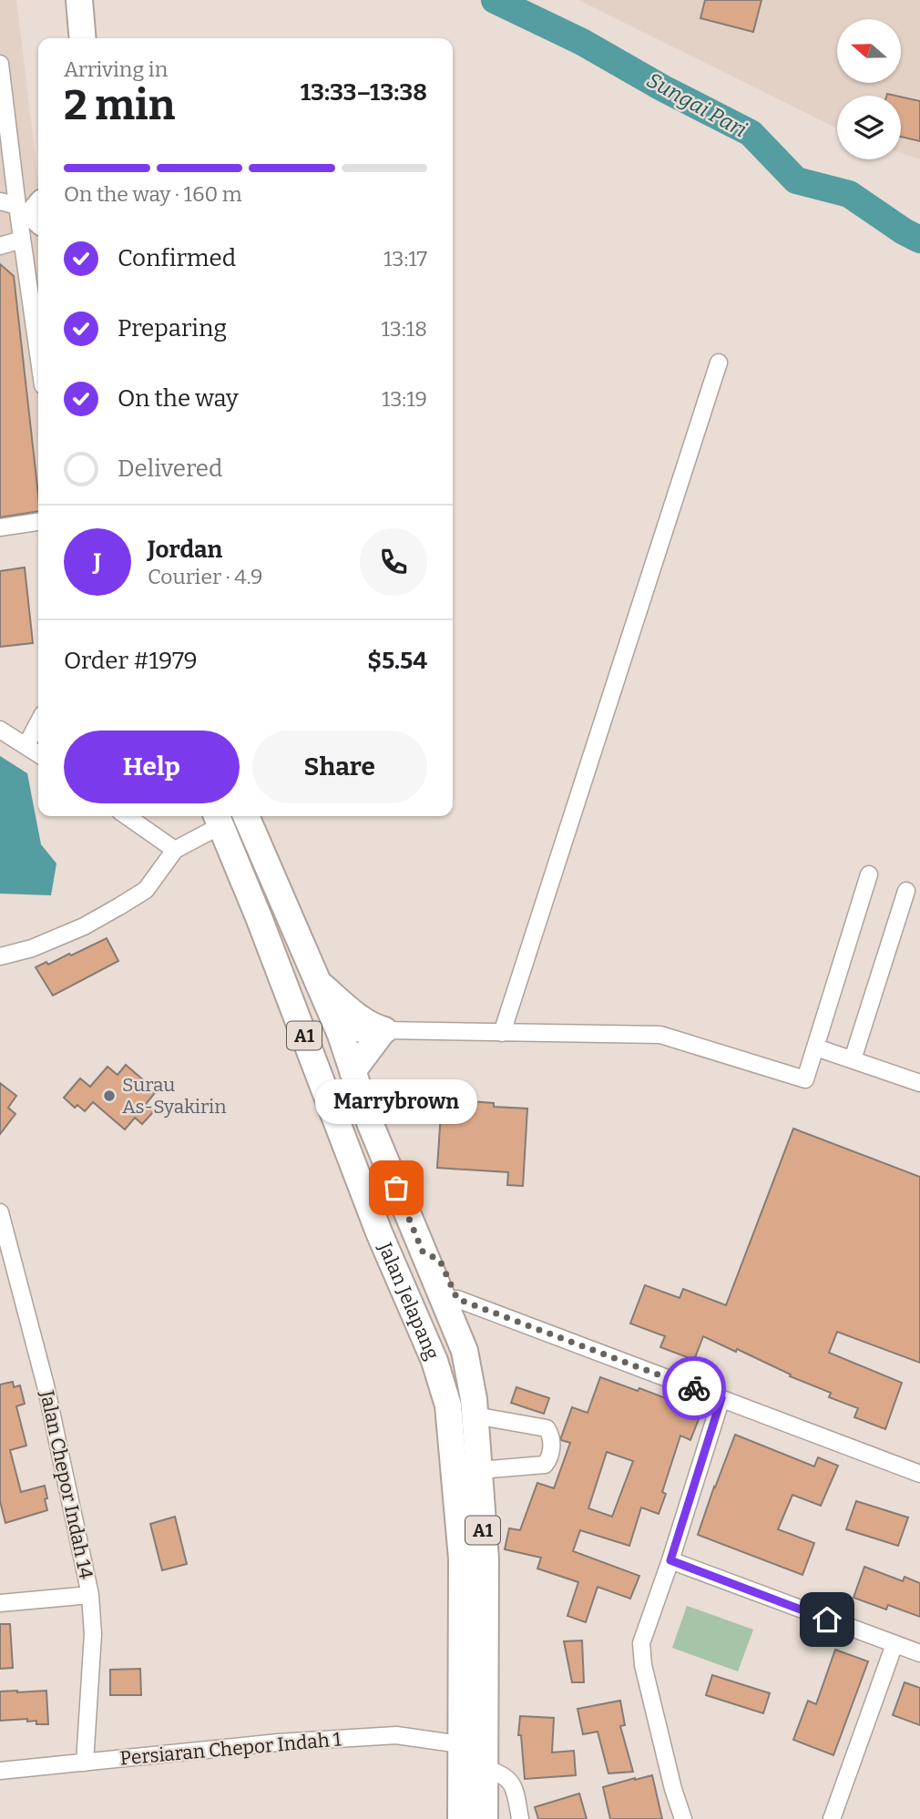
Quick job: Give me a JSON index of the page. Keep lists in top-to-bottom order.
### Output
{
  "streets": {
    "main road": ["A1", "Jalan Jelapang"],
    "street": ["Jalan Chepor Indah 14", "Persiaran Chepor Indah 1"]
  },
  "crossings": [
    ["A1", "Jalan Jelapang"],
    ["Jalan Jelapang", "Persiaran Chepor Indah 1"],
    ["Jalan Chepor Indah 14", "Persiaran Chepor Indah 1"]
  ],
  "water": ["Sungai Pari"],
  "places": ["Surau As-Syakirin", "Marrybrown"],
  "north": "left",
  "page": {
    "heading": ["2 min", "Arriving in", "13:33–13:38"],
    "panel": [
      "Jordan",
      "Courier · 4.9",
      "Order #1979",
      "$5.54"
    ],
    "bar": "On the way · 160 m",
    "list": [
      ["Confirmed", "13:17"],
      ["Preparing", "13:18"],
      ["On the way", "13:19"],
      "Delivered"
    ],
    "round": "J",
    "buttons": ["Help", "Share"],
    "bubble": "Marrybrown"
  }
}
